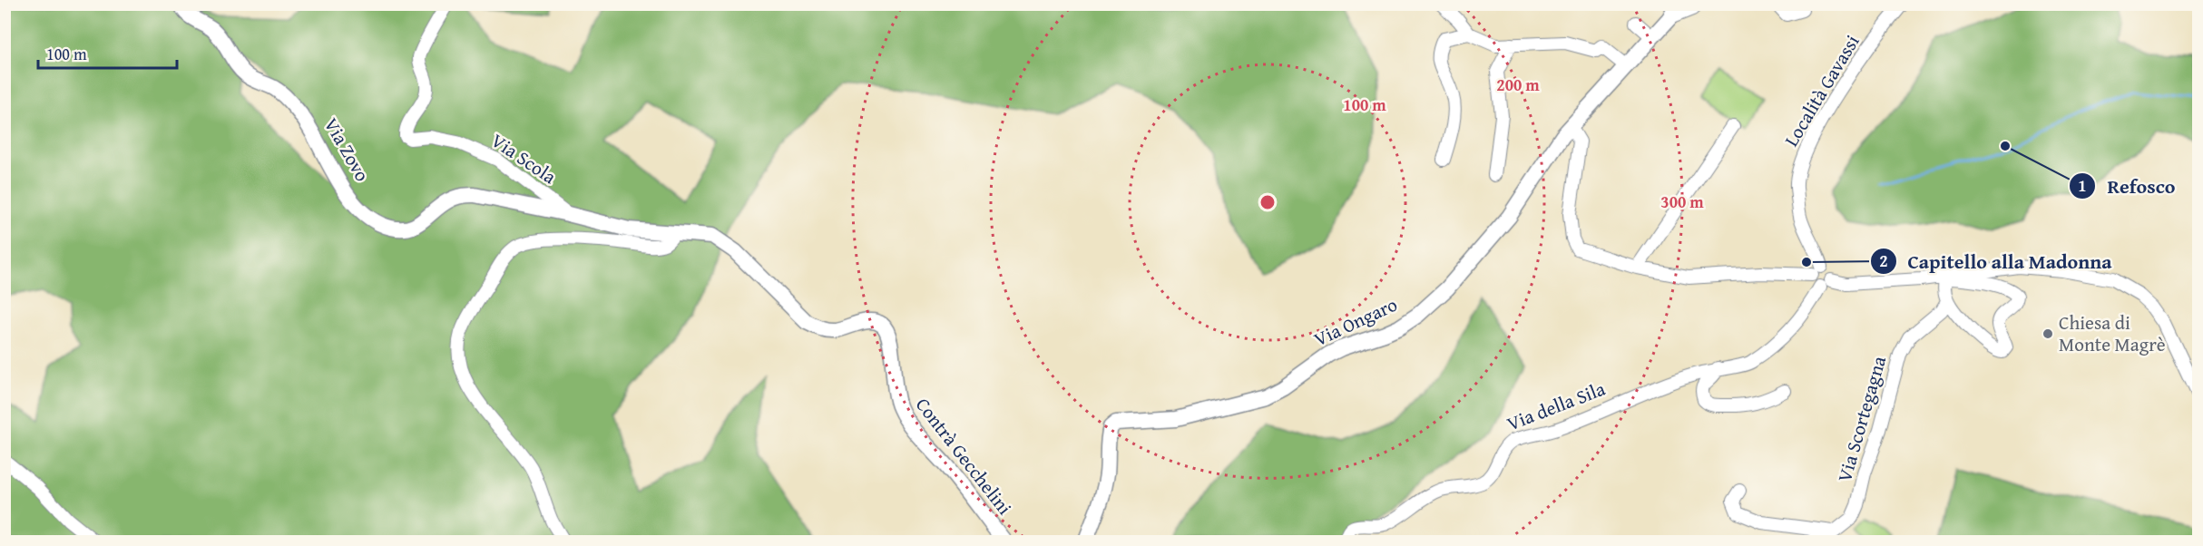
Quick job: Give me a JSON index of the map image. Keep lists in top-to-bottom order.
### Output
{
  "streets": {
    "main road": ["Via Zovo", "Via Ongaro", "Contrà Gecchelini"],
    "street": [
      "Località Gavassi",
      "Via Scola",
      "Via della Sila",
      "Via Scortegagna"
    ]
  },
  "crossings": [
    ["Via Zovo", "Via Scola"],
    ["Via Zovo", "Contrà Gecchelini"],
    ["Via Scola", "Contrà Gecchelini"]
  ],
  "places": ["Refosco", "Capitello alla Madonna", "Chiesa di Monte Magrè"],
  "scale_bar": "100 m",
  "rings": ["200 m", "100 m", "300 m"]
}
